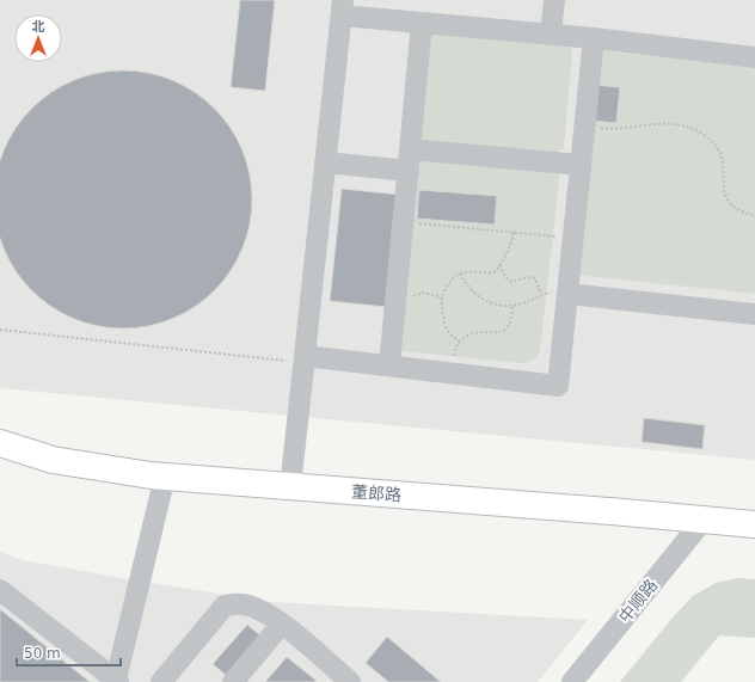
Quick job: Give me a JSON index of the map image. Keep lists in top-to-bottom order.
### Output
{
  "streets": {
    "main road": ["董郎路"],
    "street": ["中顺路"]
  },
  "crossings": [
    ["董郎路", "中顺路"]
  ],
  "scale_bar": "50 m",
  "north": "top"
}
